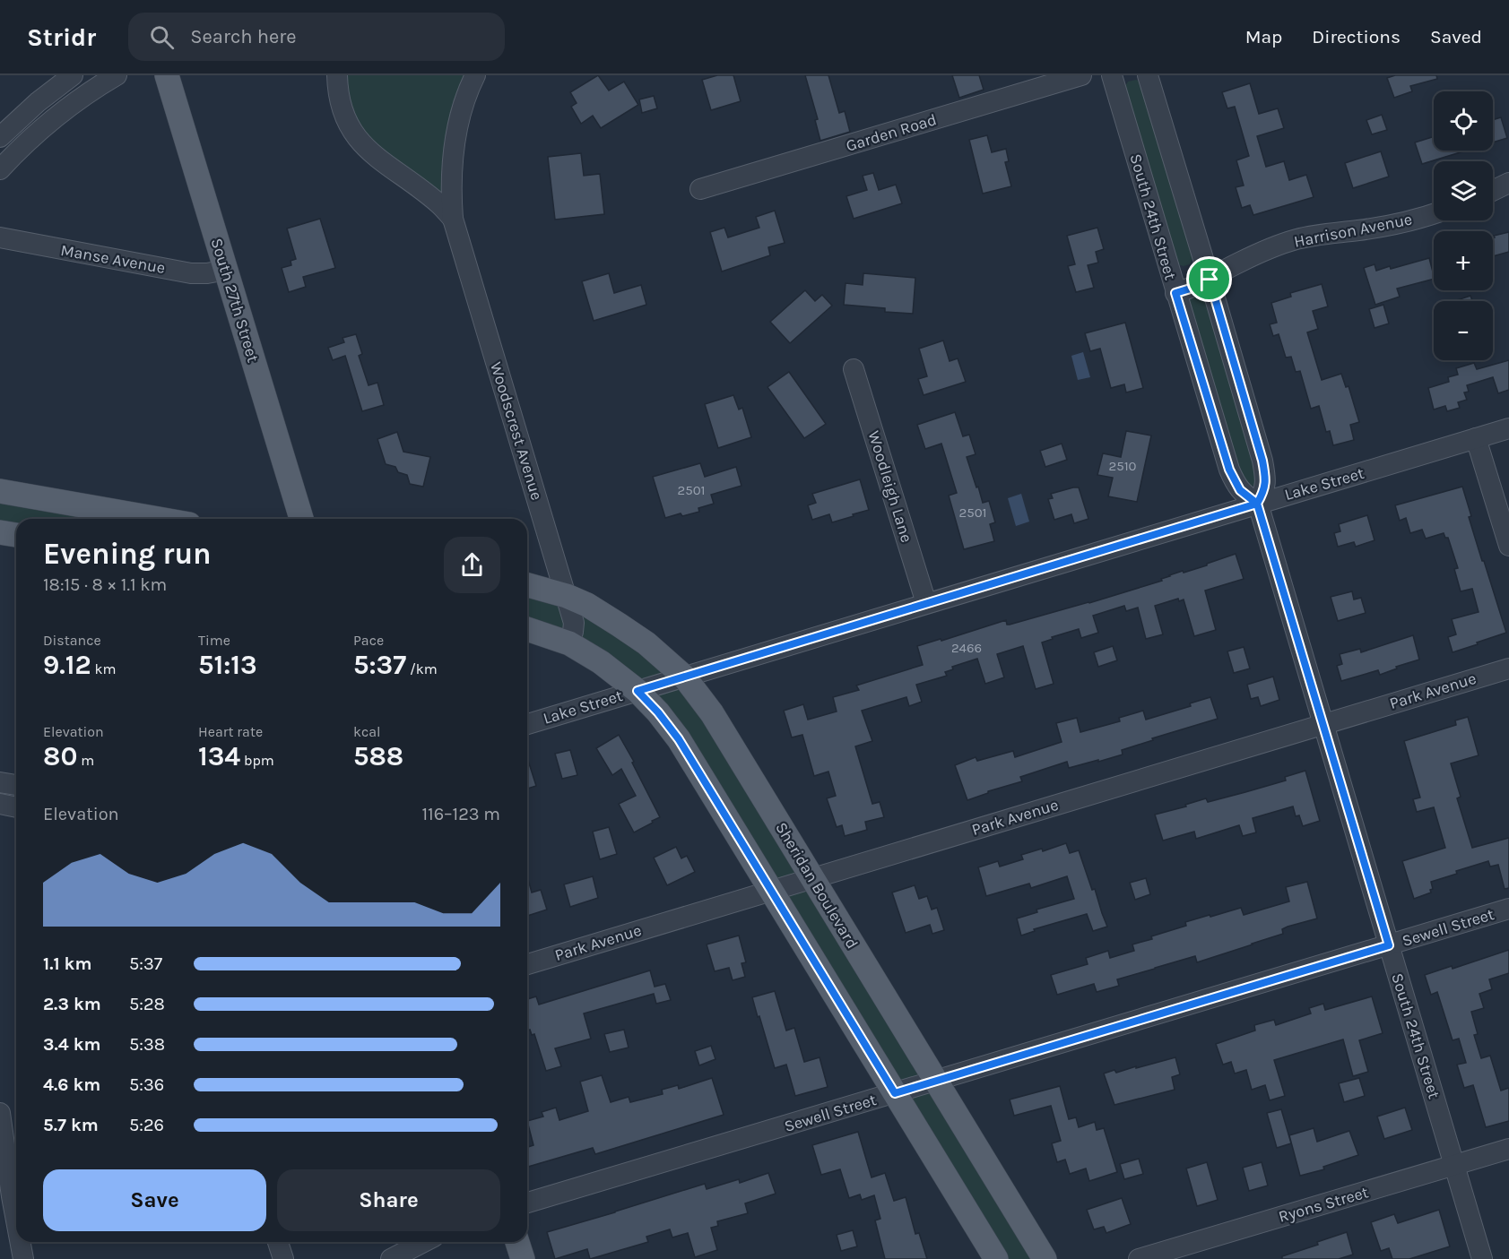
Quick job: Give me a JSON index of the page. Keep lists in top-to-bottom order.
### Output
{
  "streets": {
    "main road": ["South 27th Street", "Sheridan Boulevard"],
    "street": [
      "Garden Road",
      "South 24th Street",
      "Harrison Avenue",
      "Manse Avenue",
      "Woodscrest Avenue",
      "Lake Street",
      "Woodleigh Lane",
      "Park Avenue",
      "Sewell Street",
      "Ryons Street"
    ]
  },
  "crossings": [
    ["South 24th Street", "Harrison Avenue"],
    ["South 24th Street", "Lake Street"],
    ["South 24th Street", "Park Avenue"],
    ["South 24th Street", "Sewell Street"],
    ["South 24th Street", "Ryons Street"],
    ["Manse Avenue", "South 27th Street"],
    ["Woodscrest Avenue", "Sheridan Boulevard"],
    ["Lake Street", "Woodleigh Lane"],
    ["Lake Street", "Sheridan Boulevard"],
    ["Park Avenue", "Sheridan Boulevard"],
    ["Sheridan Boulevard", "Sewell Street"]
  ],
  "house_numbers": [
    "2510",
    "2501",
    "2501",
    "2466"
  ],
  "page": {
    "header": "Stridr",
    "search": "Search here",
    "nav": ["Map", "Directions", "Saved"],
    "map_buttons": ["+", "−"],
    "heading": ["Evening run", "18:15 · 8 × 1.1 km"],
    "stats": [
      ["Distance", "9.12 km"],
      ["Time", "51:13"],
      ["Pace", "5:37 /km"],
      ["Elevation", "80 m"],
      ["Heart rate", "134 bpm"],
      ["kcal", "588"]
    ],
    "chart": ["Elevation", "116–123 m"],
    "list": [
      {
        "name": "1.1 km",
        "note": "5:37"
      },
      {
        "name": "2.3 km",
        "note": "5:28"
      },
      {
        "name": "3.4 km",
        "note": "5:38"
      },
      {
        "name": "4.6 km",
        "note": "5:36"
      },
      {
        "name": "5.7 km",
        "note": "5:26"
      }
    ],
    "buttons": ["Save", "Share"]
  }
}
